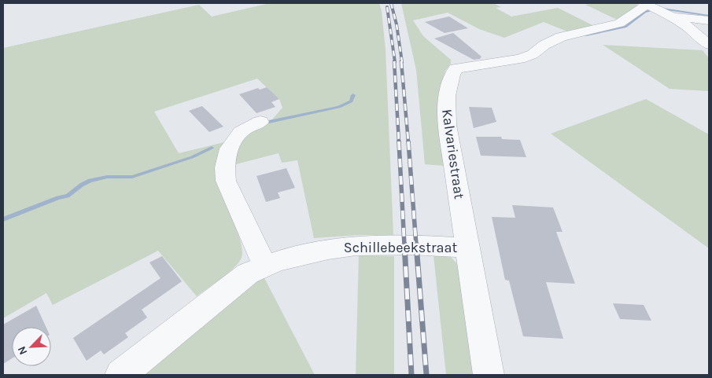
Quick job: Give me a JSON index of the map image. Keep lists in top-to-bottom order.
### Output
{
  "streets": {
    "street": ["Kalvariestraat", "Schillebeekstraat"]
  },
  "crossings": [
    ["Kalvariestraat", "Schillebeekstraat"]
  ],
  "north": "bottom left"
}
